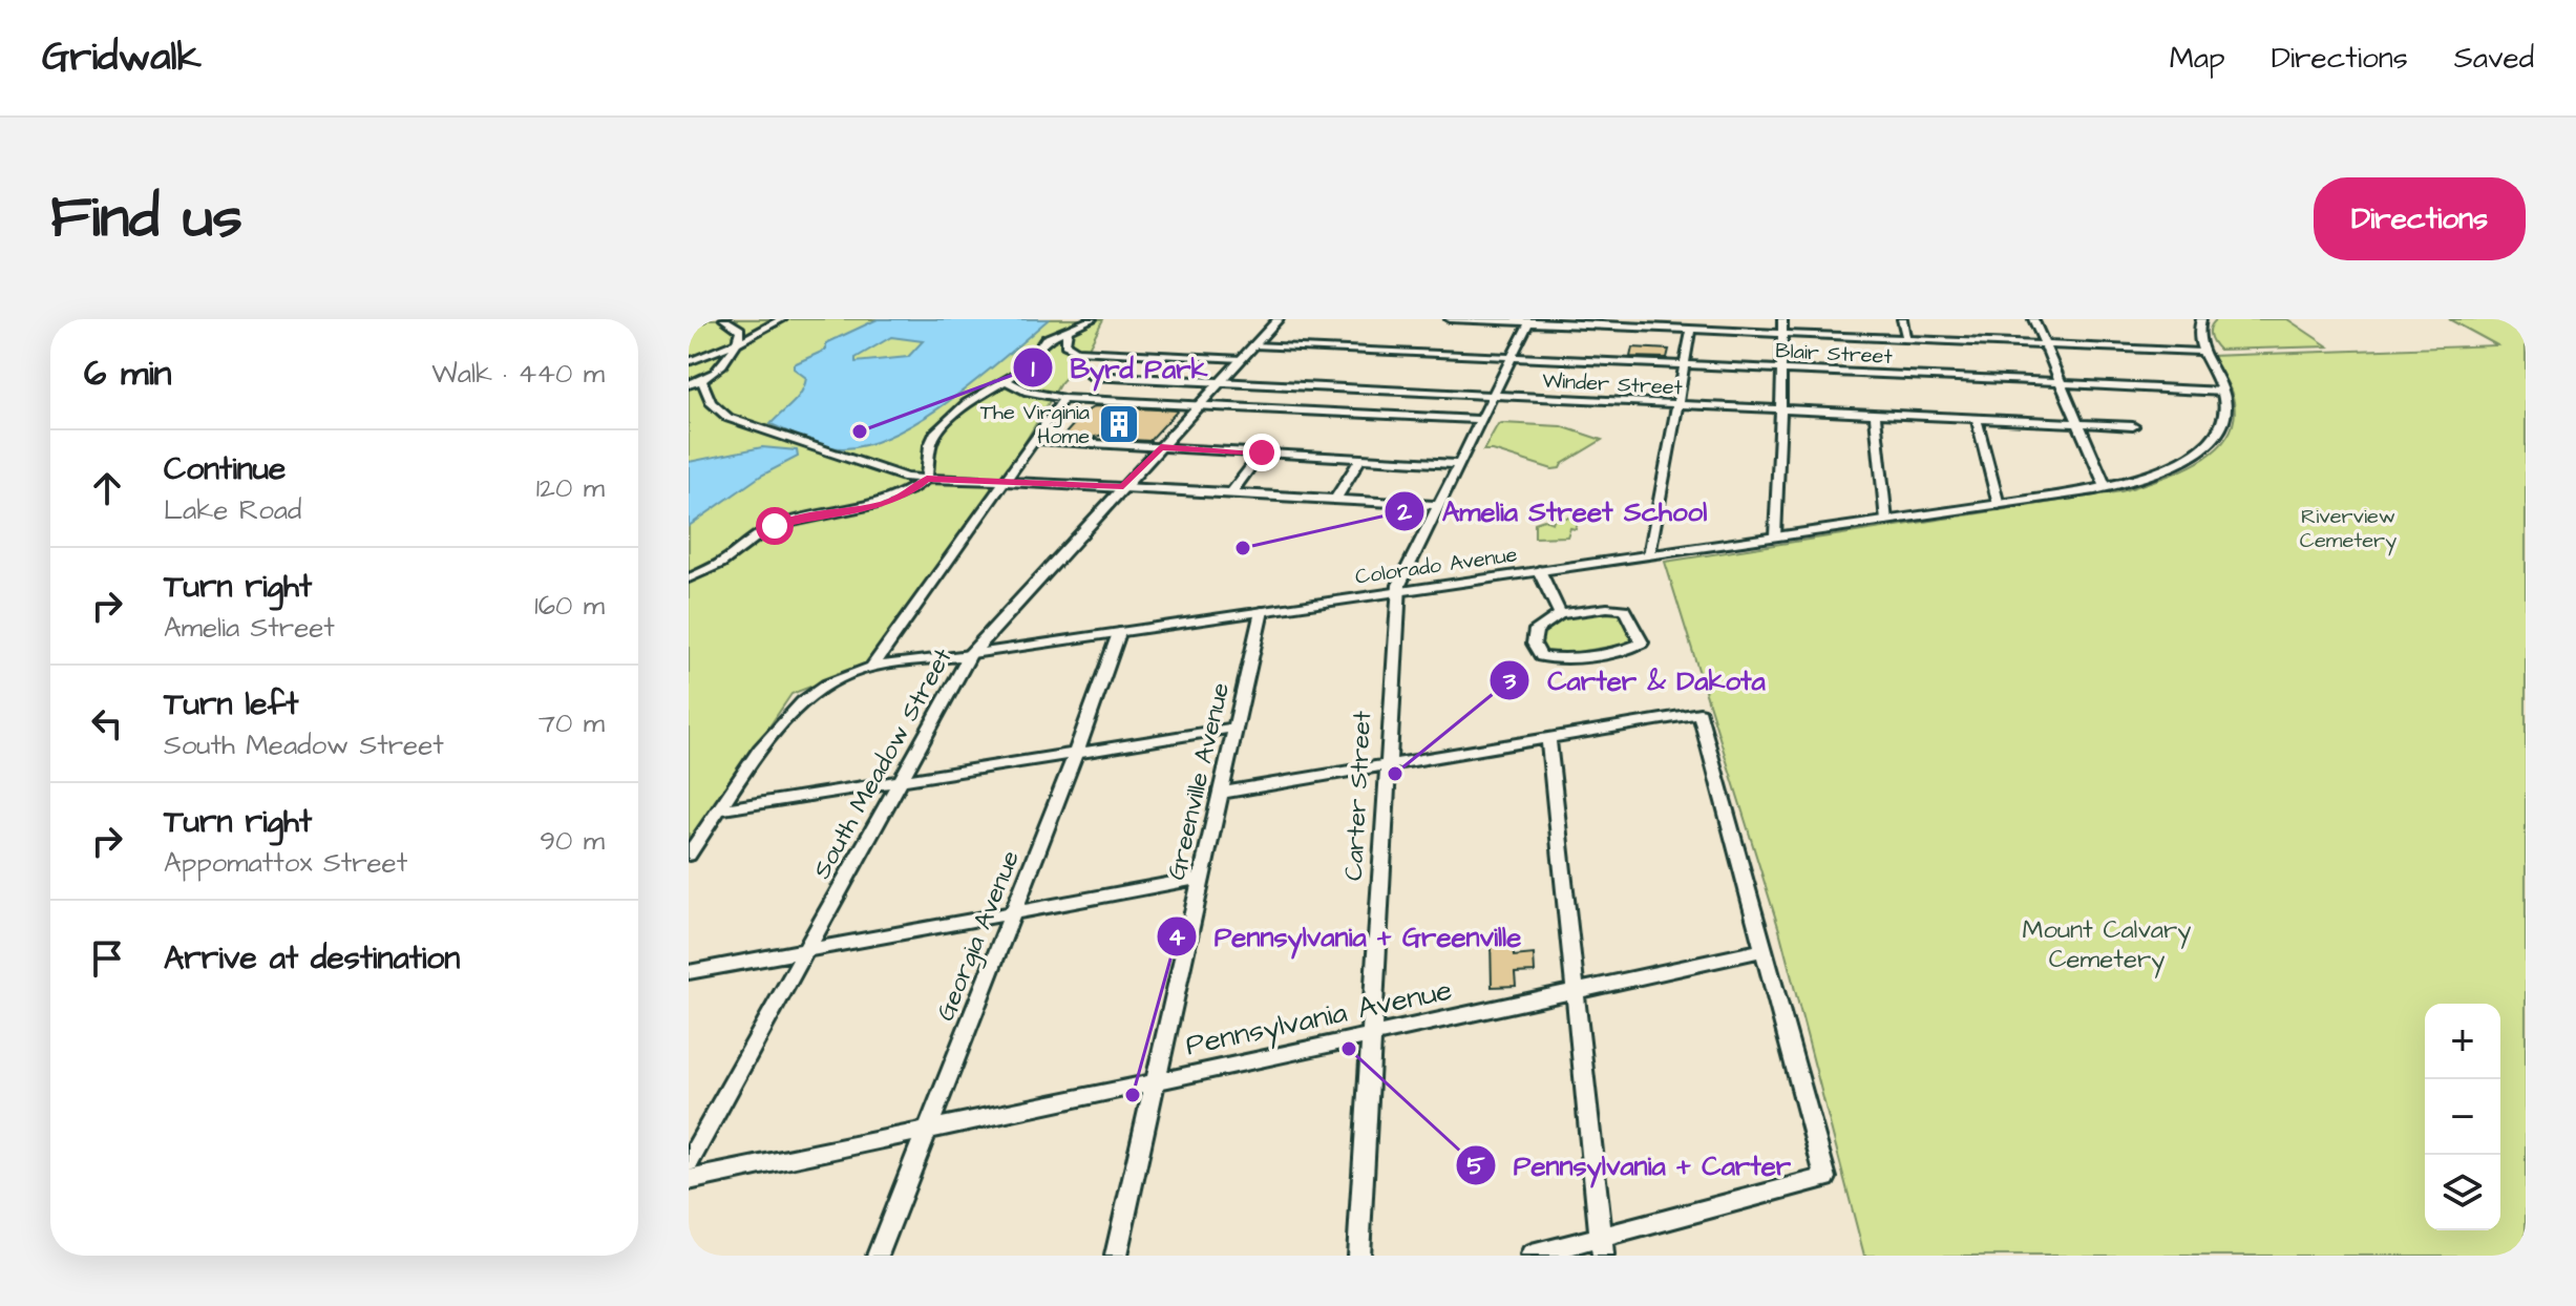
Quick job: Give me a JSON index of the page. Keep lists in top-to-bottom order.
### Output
{
  "streets": {
    "street": [
      "Blair Street",
      "Winder Street",
      "Colorado Avenue",
      "South Meadow Street",
      "Greenville Avenue",
      "Carter Street",
      "Georgia Avenue",
      "Pennsylvania Avenue"
    ]
  },
  "crossings": [
    ["Blair Street", "Colorado Avenue"],
    ["Blair Street", "South Meadow Street"],
    ["Winder Street", "South Meadow Street"],
    ["Colorado Avenue", "South Meadow Street"],
    ["Colorado Avenue", "Greenville Avenue"],
    ["Colorado Avenue", "Carter Street"],
    ["Colorado Avenue", "Georgia Avenue"],
    ["Greenville Avenue", "Pennsylvania Avenue"],
    ["Carter Street", "Pennsylvania Avenue"],
    ["Georgia Avenue", "Pennsylvania Avenue"]
  ],
  "parks": ["Riverview Cemetery", "Mount Calvary Cemetery"],
  "places": {
    "building": ["The Virginia Home"],
    "other": [
      "Byrd Park",
      "Amelia Street School",
      "Carter & Dakota",
      "Pennsylvania + Carter",
      "Pennsylvania + Greenville"
    ]
  },
  "page": {
    "header": "Gridwalk",
    "nav": ["Map", "Directions", "Saved"],
    "title": "Find us",
    "buttons": "Directions",
    "heading": ["6 min", "Walk · 440 m"],
    "list": [
      ["Continue", "Lake Road", "120 m"],
      ["Turn right", "Amelia Street", "160 m"],
      ["Turn left", "South Meadow Street", "70 m"],
      ["Turn right", "Appomattox Street", "90 m"],
      "Arrive at destination"
    ],
    "map_buttons": ["+", "−"]
  }
}
